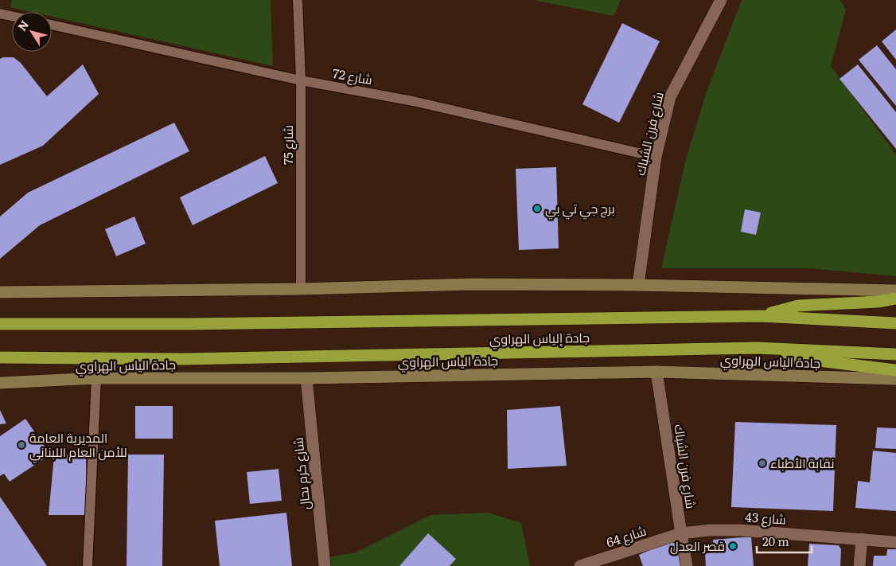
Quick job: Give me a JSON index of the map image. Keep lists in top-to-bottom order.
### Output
{
  "streets": {
    "highway": ["جادة إلياس الهراوي", "جادة الياس الهراوي"],
    "street": [
      "شارع فرن الشباك",
      "شارع كرم ىحال",
      "شارع 43",
      "شارع 64"
    ],
    "lane": ["شارع 72", "شارع 75"]
  },
  "crossings": [
    ["شارع 72", "شارع فرن الشباك"],
    ["شارع 72", "شارع 75"],
    ["شارع فرن الشباك", "جادة الياس الهراوي"],
    ["شارع فرن الشباك", "شارع 43"],
    ["شارع فرن الشباك", "شارع 64"],
    ["جادة إلياس الهراوي", "جادة الياس الهراوي"],
    ["جادة الياس الهراوي", "شارع كرم ىحال"],
    ["شارع 43", "شارع 64"]
  ],
  "places": [
    "برج جي تي بي",
    "المديرية العامة للأمن العام اللبناني",
    "نقابة الأطباء",
    "قصر العدل"
  ],
  "scale_bar": "20 m",
  "north": "top left"
}
